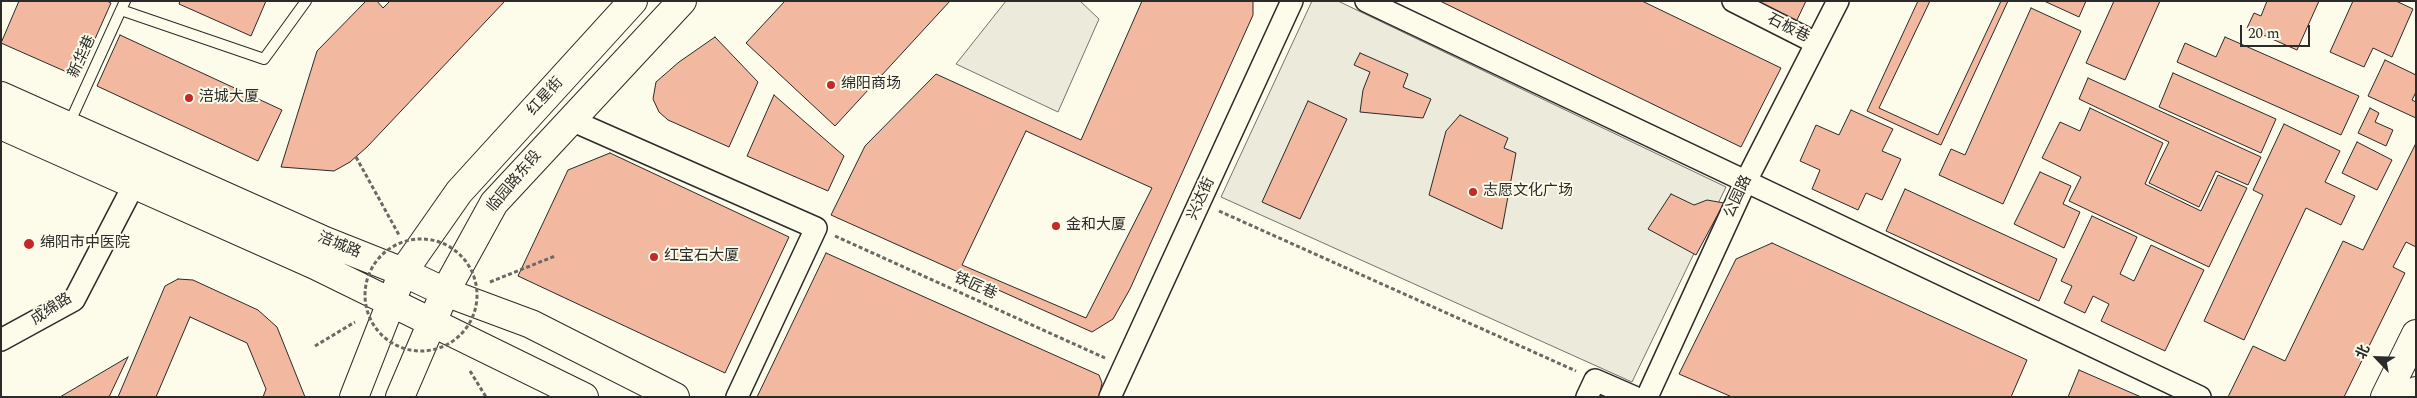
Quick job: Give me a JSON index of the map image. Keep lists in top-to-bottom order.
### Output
{
  "streets": {
    "street": [
      "石板巷",
      "红星街",
      "临园路东段",
      "公园路",
      "兴达街",
      "涪城路",
      "成绵路"
    ],
    "lane": ["新华巷"],
    "path": ["铁匠巷"]
  },
  "crossings": [
    ["石板巷", "公园路"],
    ["新华巷", "涪城路"],
    ["红星街", "涪城路"],
    ["临园路东段", "涪城路"],
    ["兴达街", "铁匠巷"],
    ["涪城路", "成绵路"]
  ],
  "places": [
    "绵阳商场",
    "涪城大厦",
    "志愿文化广场",
    "金和大厦",
    "绵阳市中医院",
    "红宝石大厦"
  ],
  "scale_bar": "20 m",
  "north": "top left"
}
